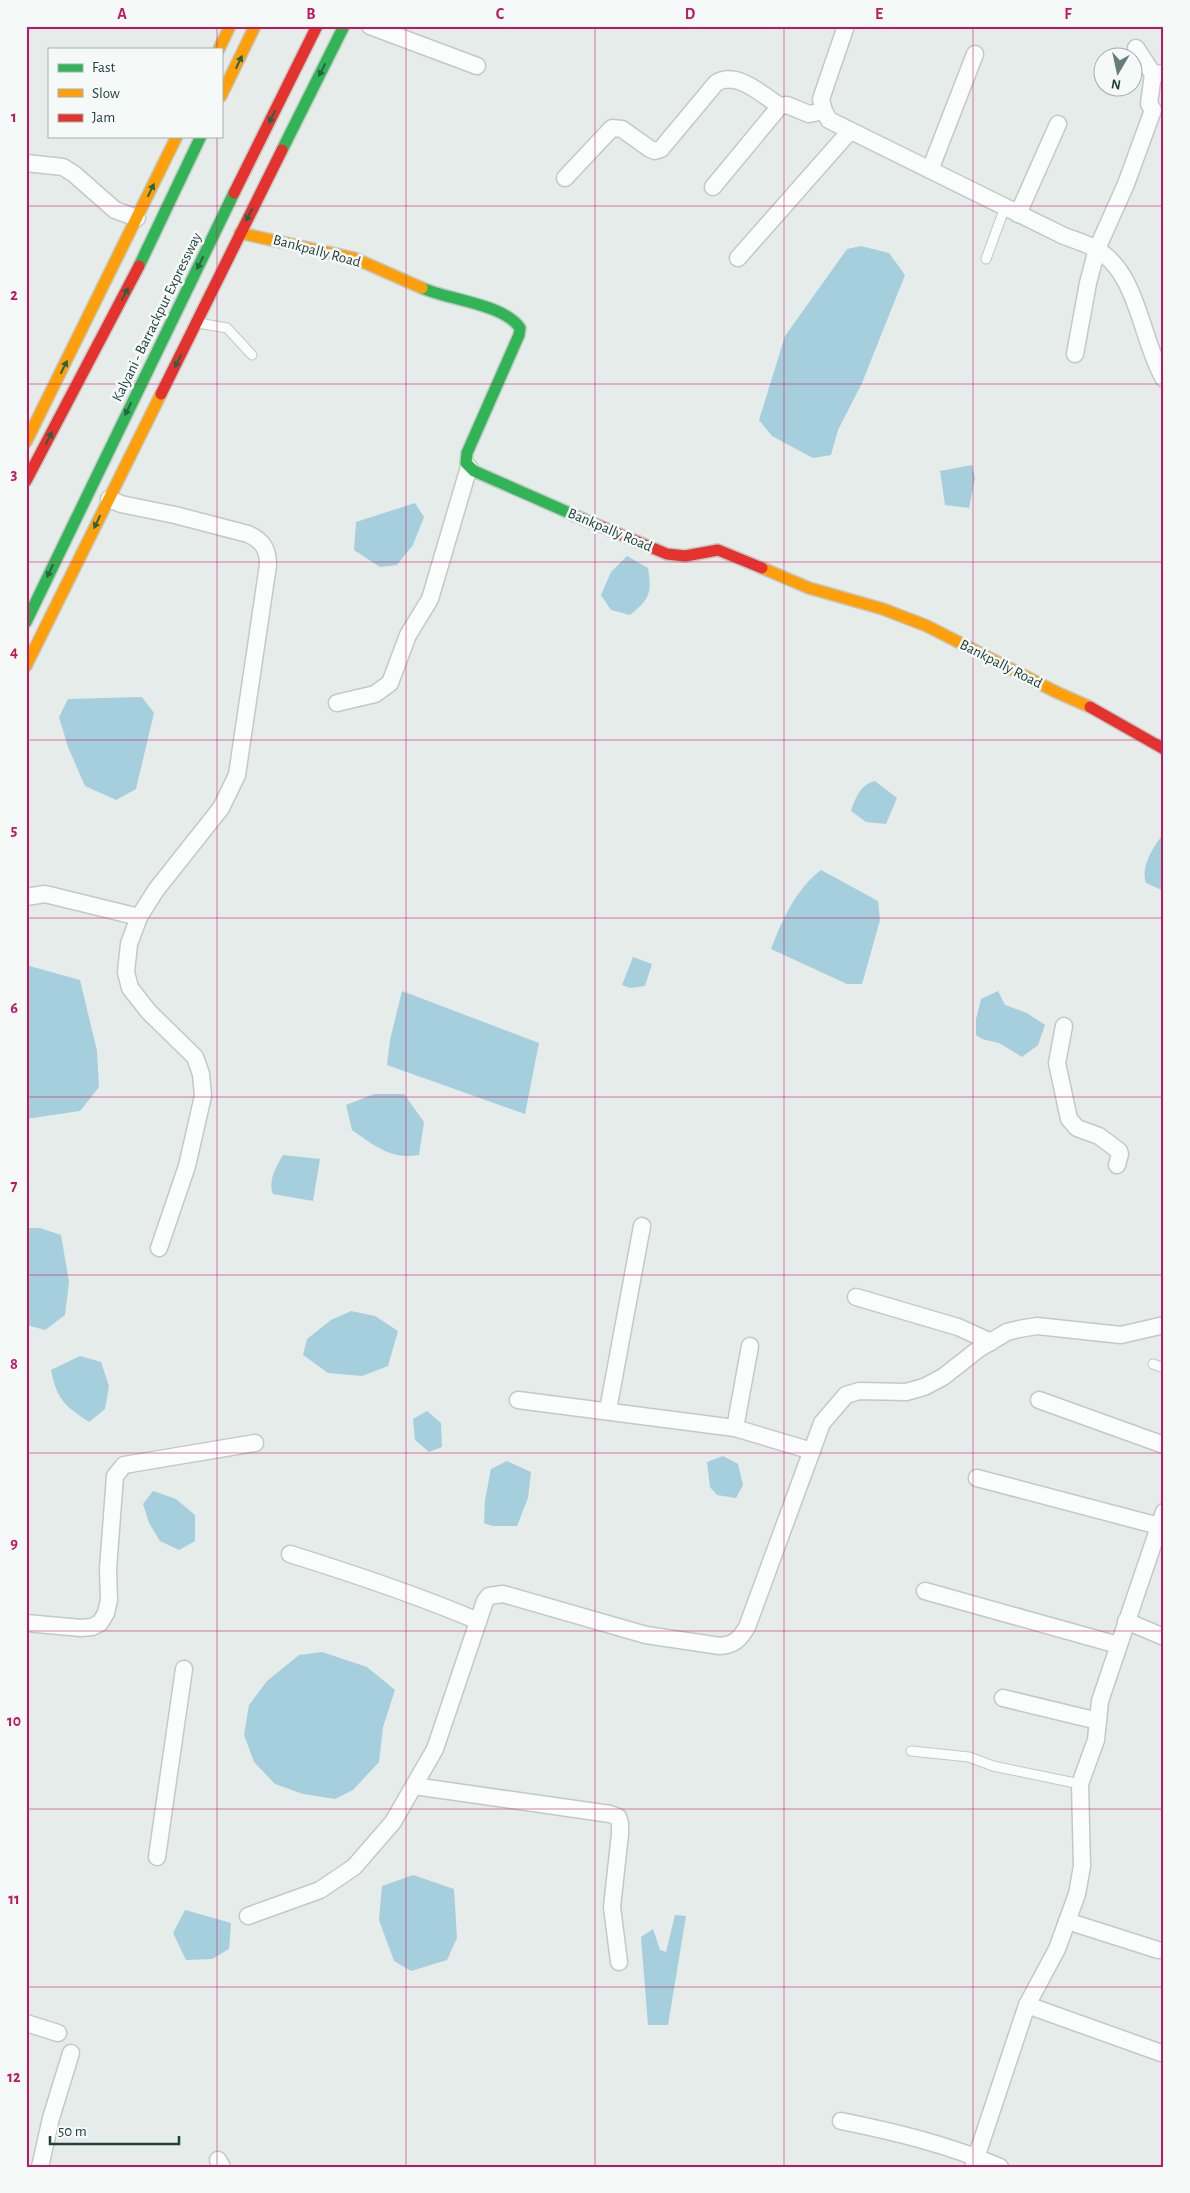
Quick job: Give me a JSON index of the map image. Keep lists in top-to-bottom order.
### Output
{
  "streets": {
    "main road": ["Bankpally Road", "Kalyani - Barrackpur Expressway"]
  },
  "legend": ["Fast", "Slow", "Jam"],
  "scale_bar": "50 m",
  "north": "bottom",
  "grid": {
    "columns": [
      "A",
      "B",
      "C",
      "D",
      "E",
      "F"
    ],
    "rows": [
      "1",
      "2",
      "3",
      "4",
      "5",
      "6",
      "7",
      "8",
      "9",
      "10",
      "11",
      "12"
    ]
  }
}
